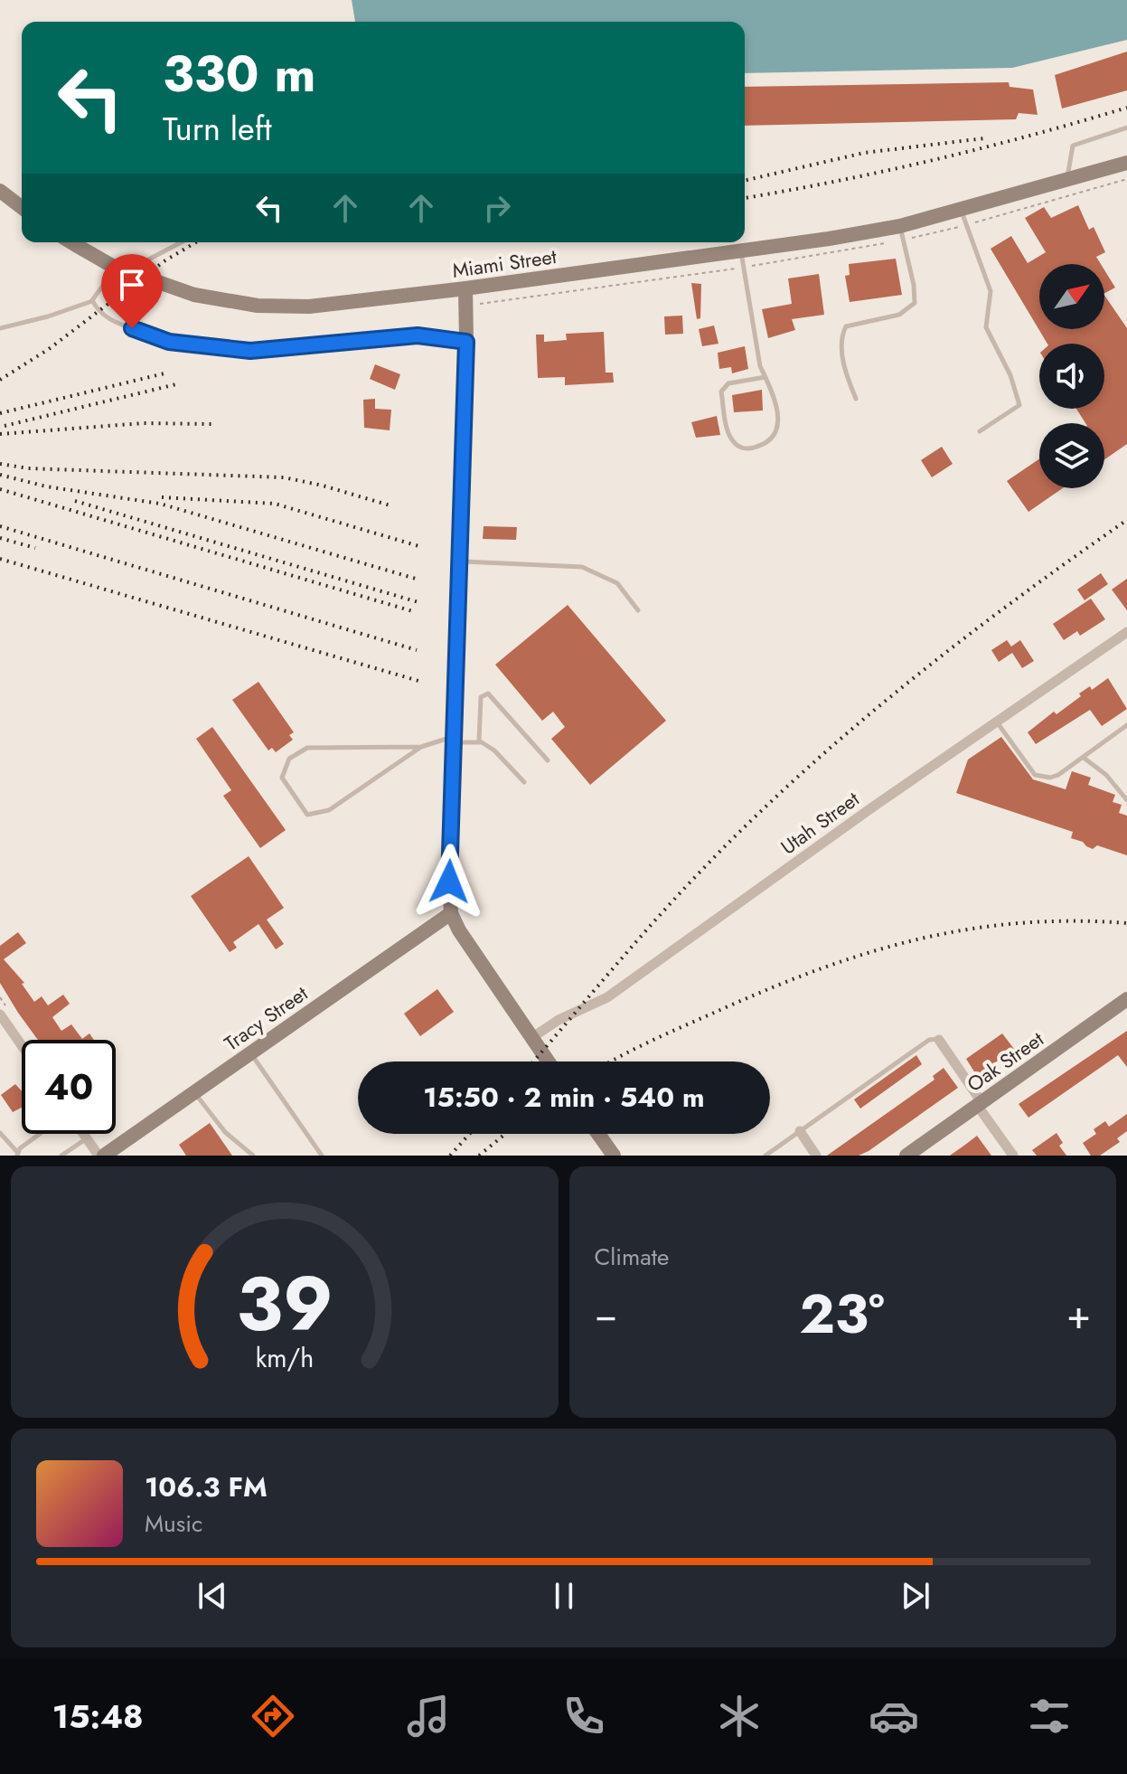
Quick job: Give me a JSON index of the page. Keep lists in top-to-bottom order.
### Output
{
  "streets": {
    "street": [
      "Miami Street",
      "Utah Street",
      "Tracy Street",
      "Oak Street"
    ]
  },
  "north": "top right",
  "page": {
    "turn": ["330 m", "Turn left"],
    "limit": "40",
    "trip": "15:50 · 2 min · 540 m",
    "tile": "Climate",
    "heat": ["−", "23°", "+"],
    "song": ["106.3 FM", "Music"],
    "tabs": "15:48",
    "gauge": ["39", "km/h"]
  }
}
